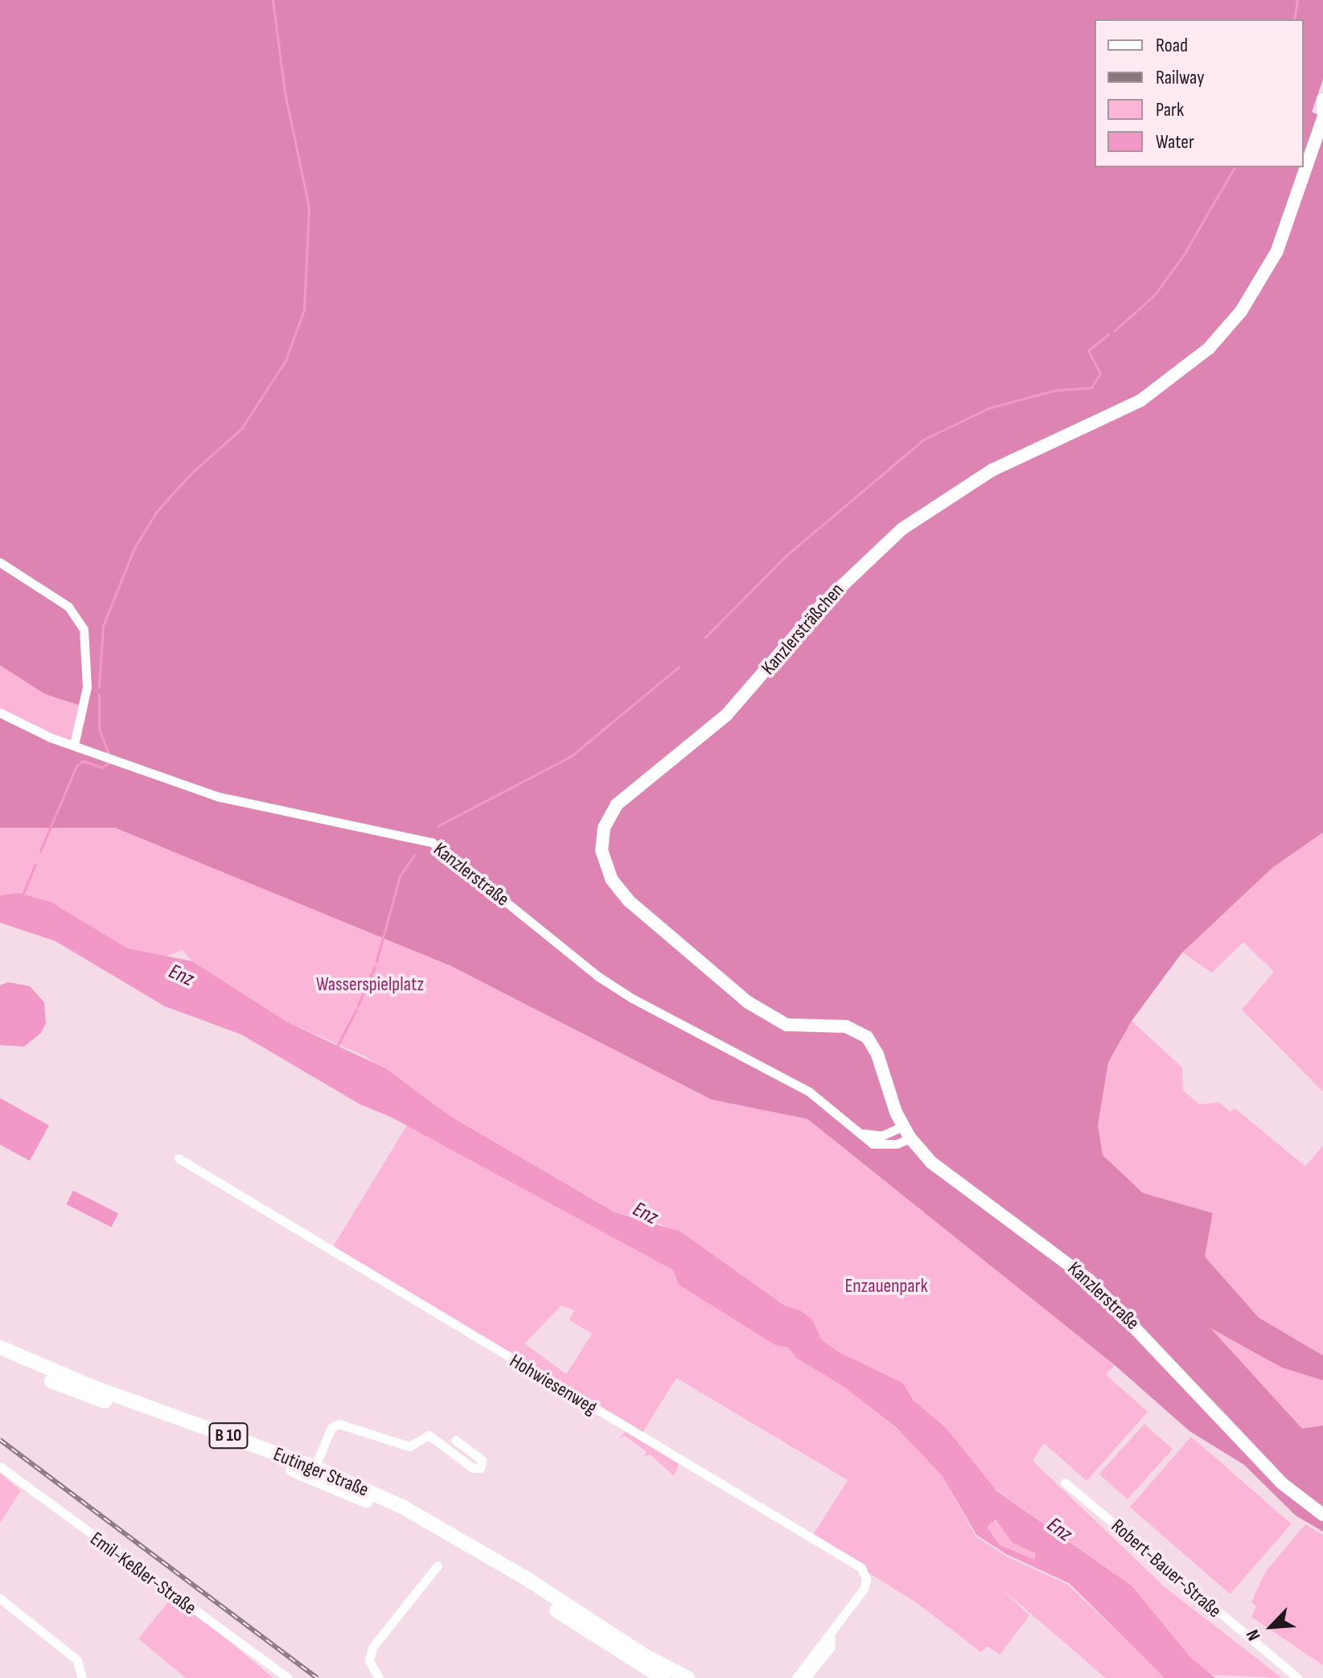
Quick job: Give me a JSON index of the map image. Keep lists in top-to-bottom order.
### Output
{
  "streets": {
    "main road": [
      "Kanzlersträßchen",
      "Kanzlerstraße",
      "B 10",
      "Eutinger Straße"
    ],
    "street": ["Hohwiesenweg", "Robert-Bauer-Straße", "Emil-Keßler-Straße"]
  },
  "crossings": [
    ["Kanzlersträßchen", "Kanzlerstraße"]
  ],
  "water": ["Enz"],
  "parks": ["Wasserspielplatz", "Enzauenpark"],
  "legend": [
    "Road",
    "Railway",
    "Park",
    "Water"
  ],
  "north": "bottom left"
}
